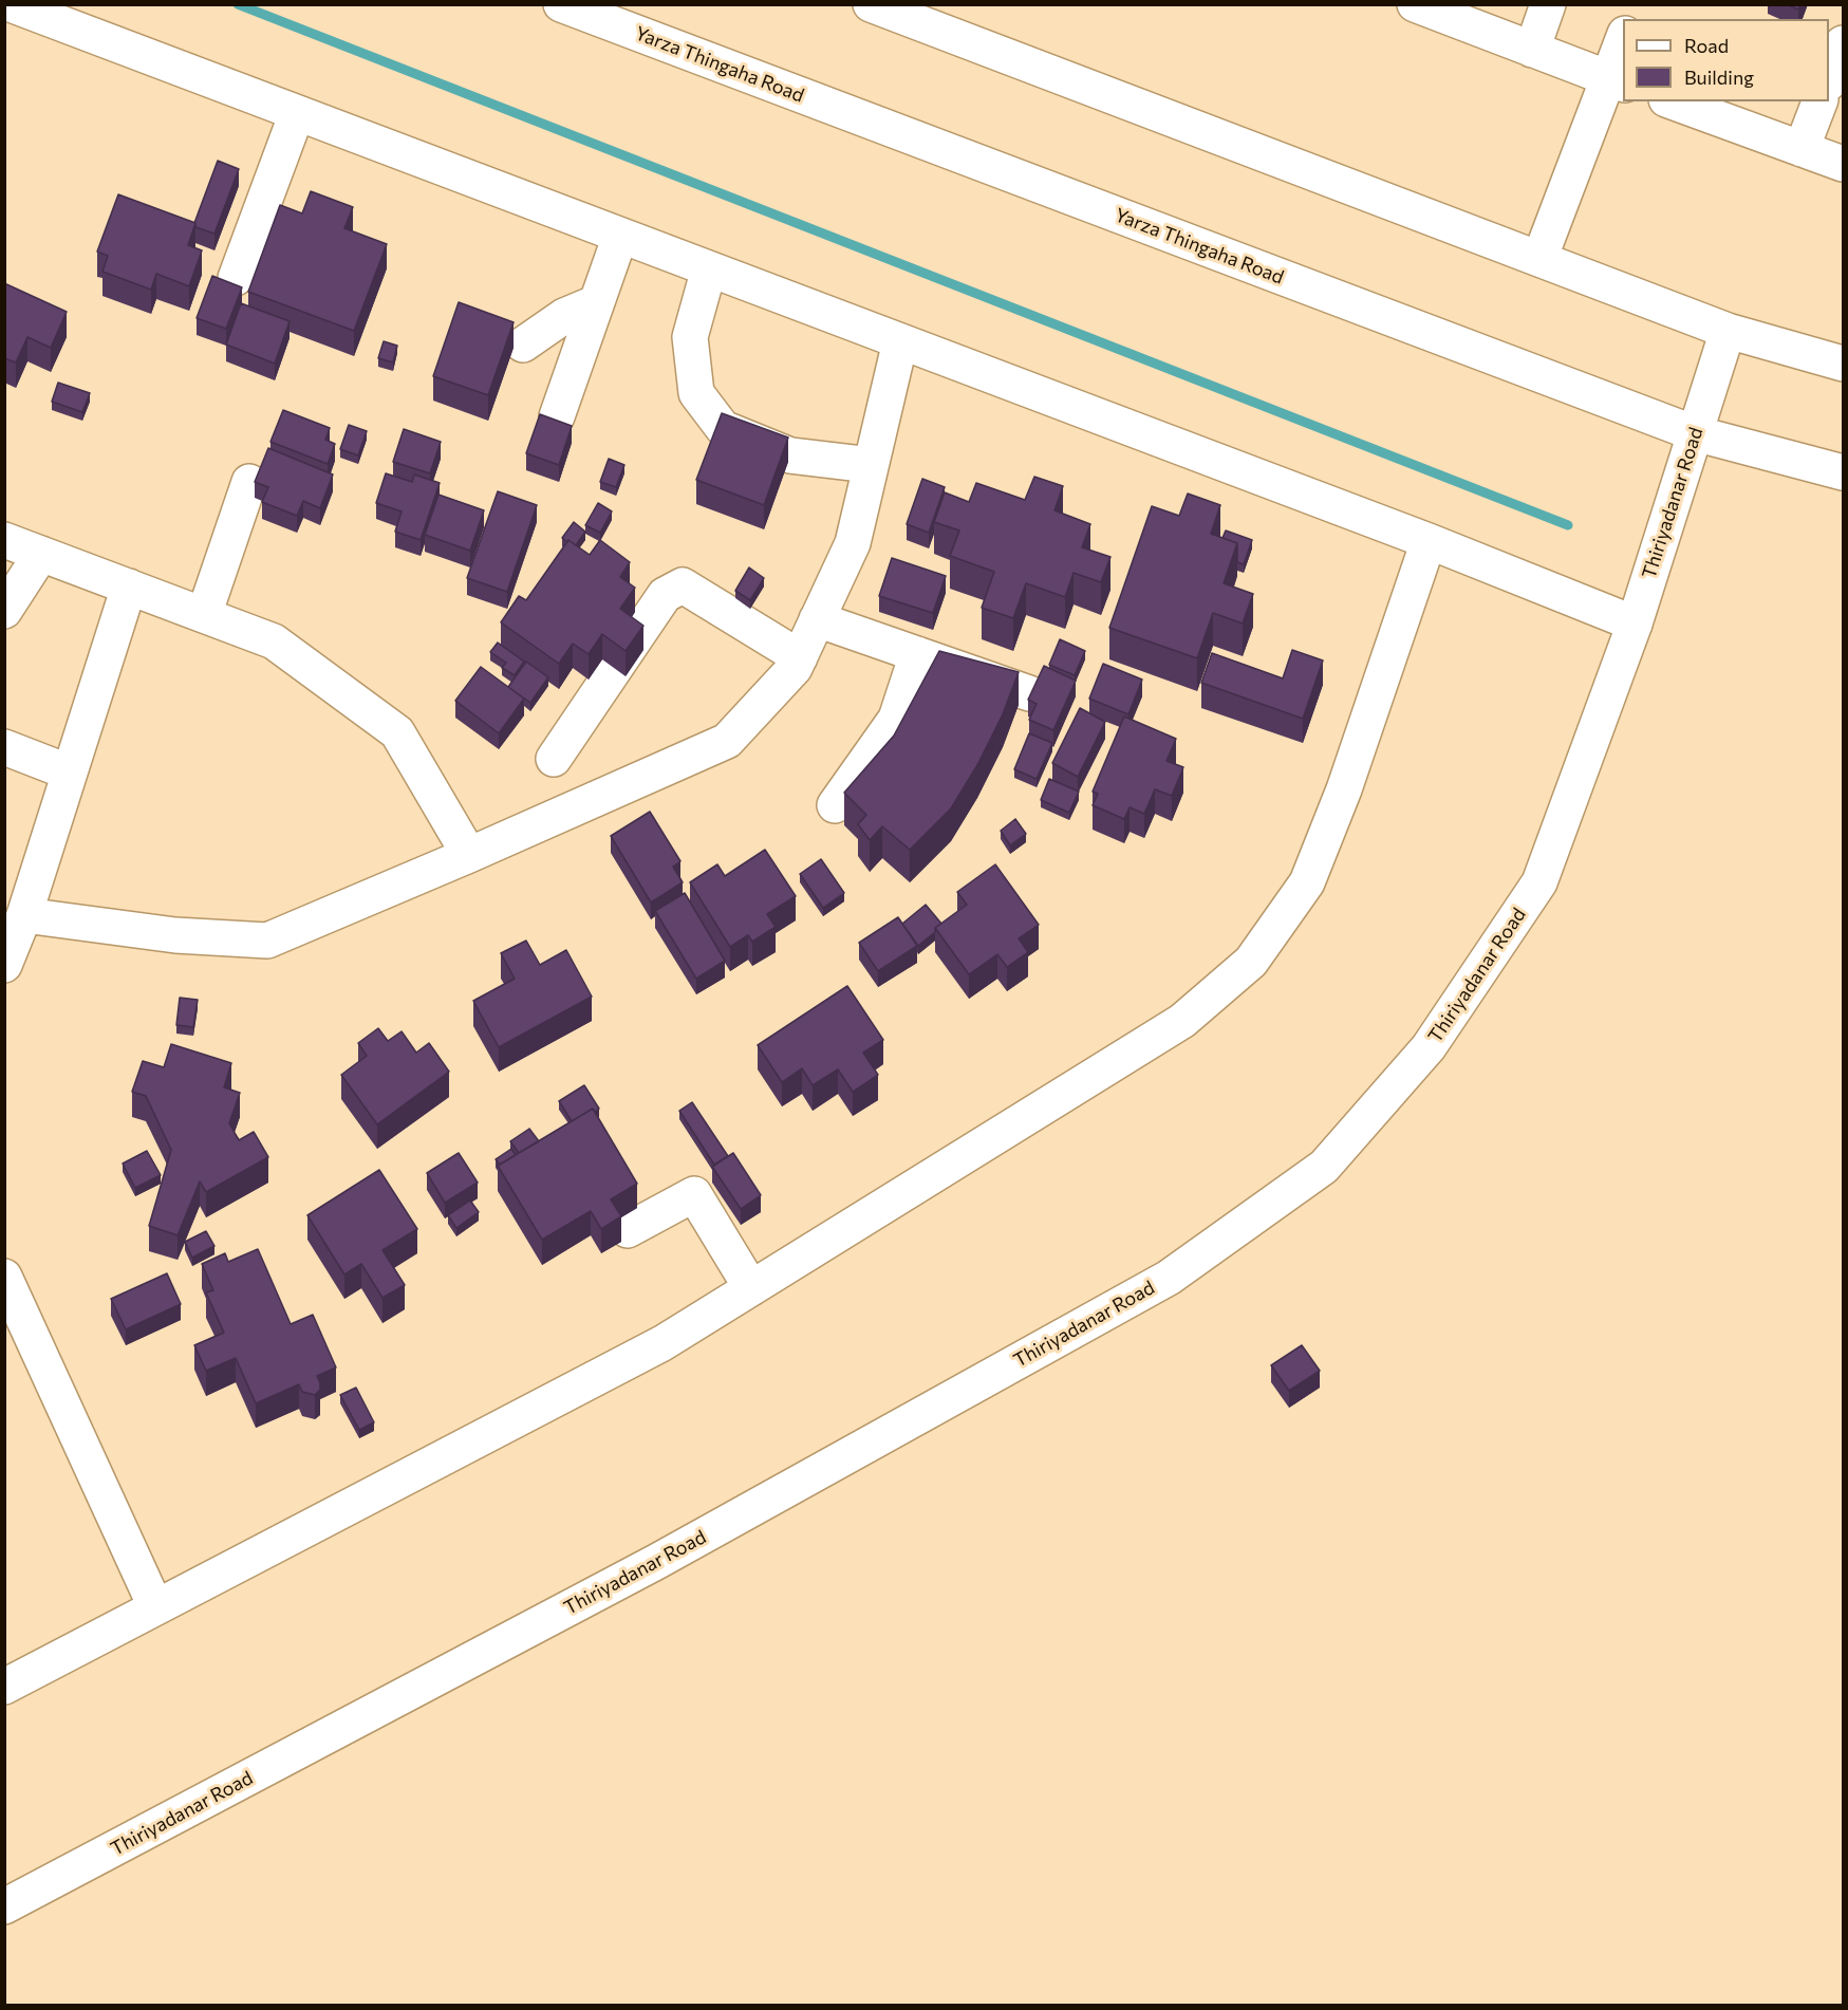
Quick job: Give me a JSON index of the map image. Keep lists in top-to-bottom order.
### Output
{
  "streets": {
    "street": ["Yarza Thingaha Road", "Thiriyadanar Road"]
  },
  "crossings": [
    ["Yarza Thingaha Road", "Thiriyadanar Road"]
  ],
  "legend": ["Road", "Building"]
}
